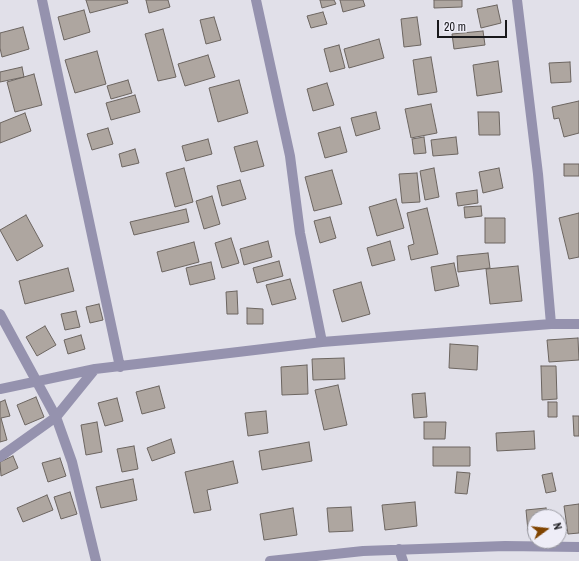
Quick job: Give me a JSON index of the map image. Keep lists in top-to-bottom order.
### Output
{
  "scale_bar": "20 m",
  "north": "right"
}
